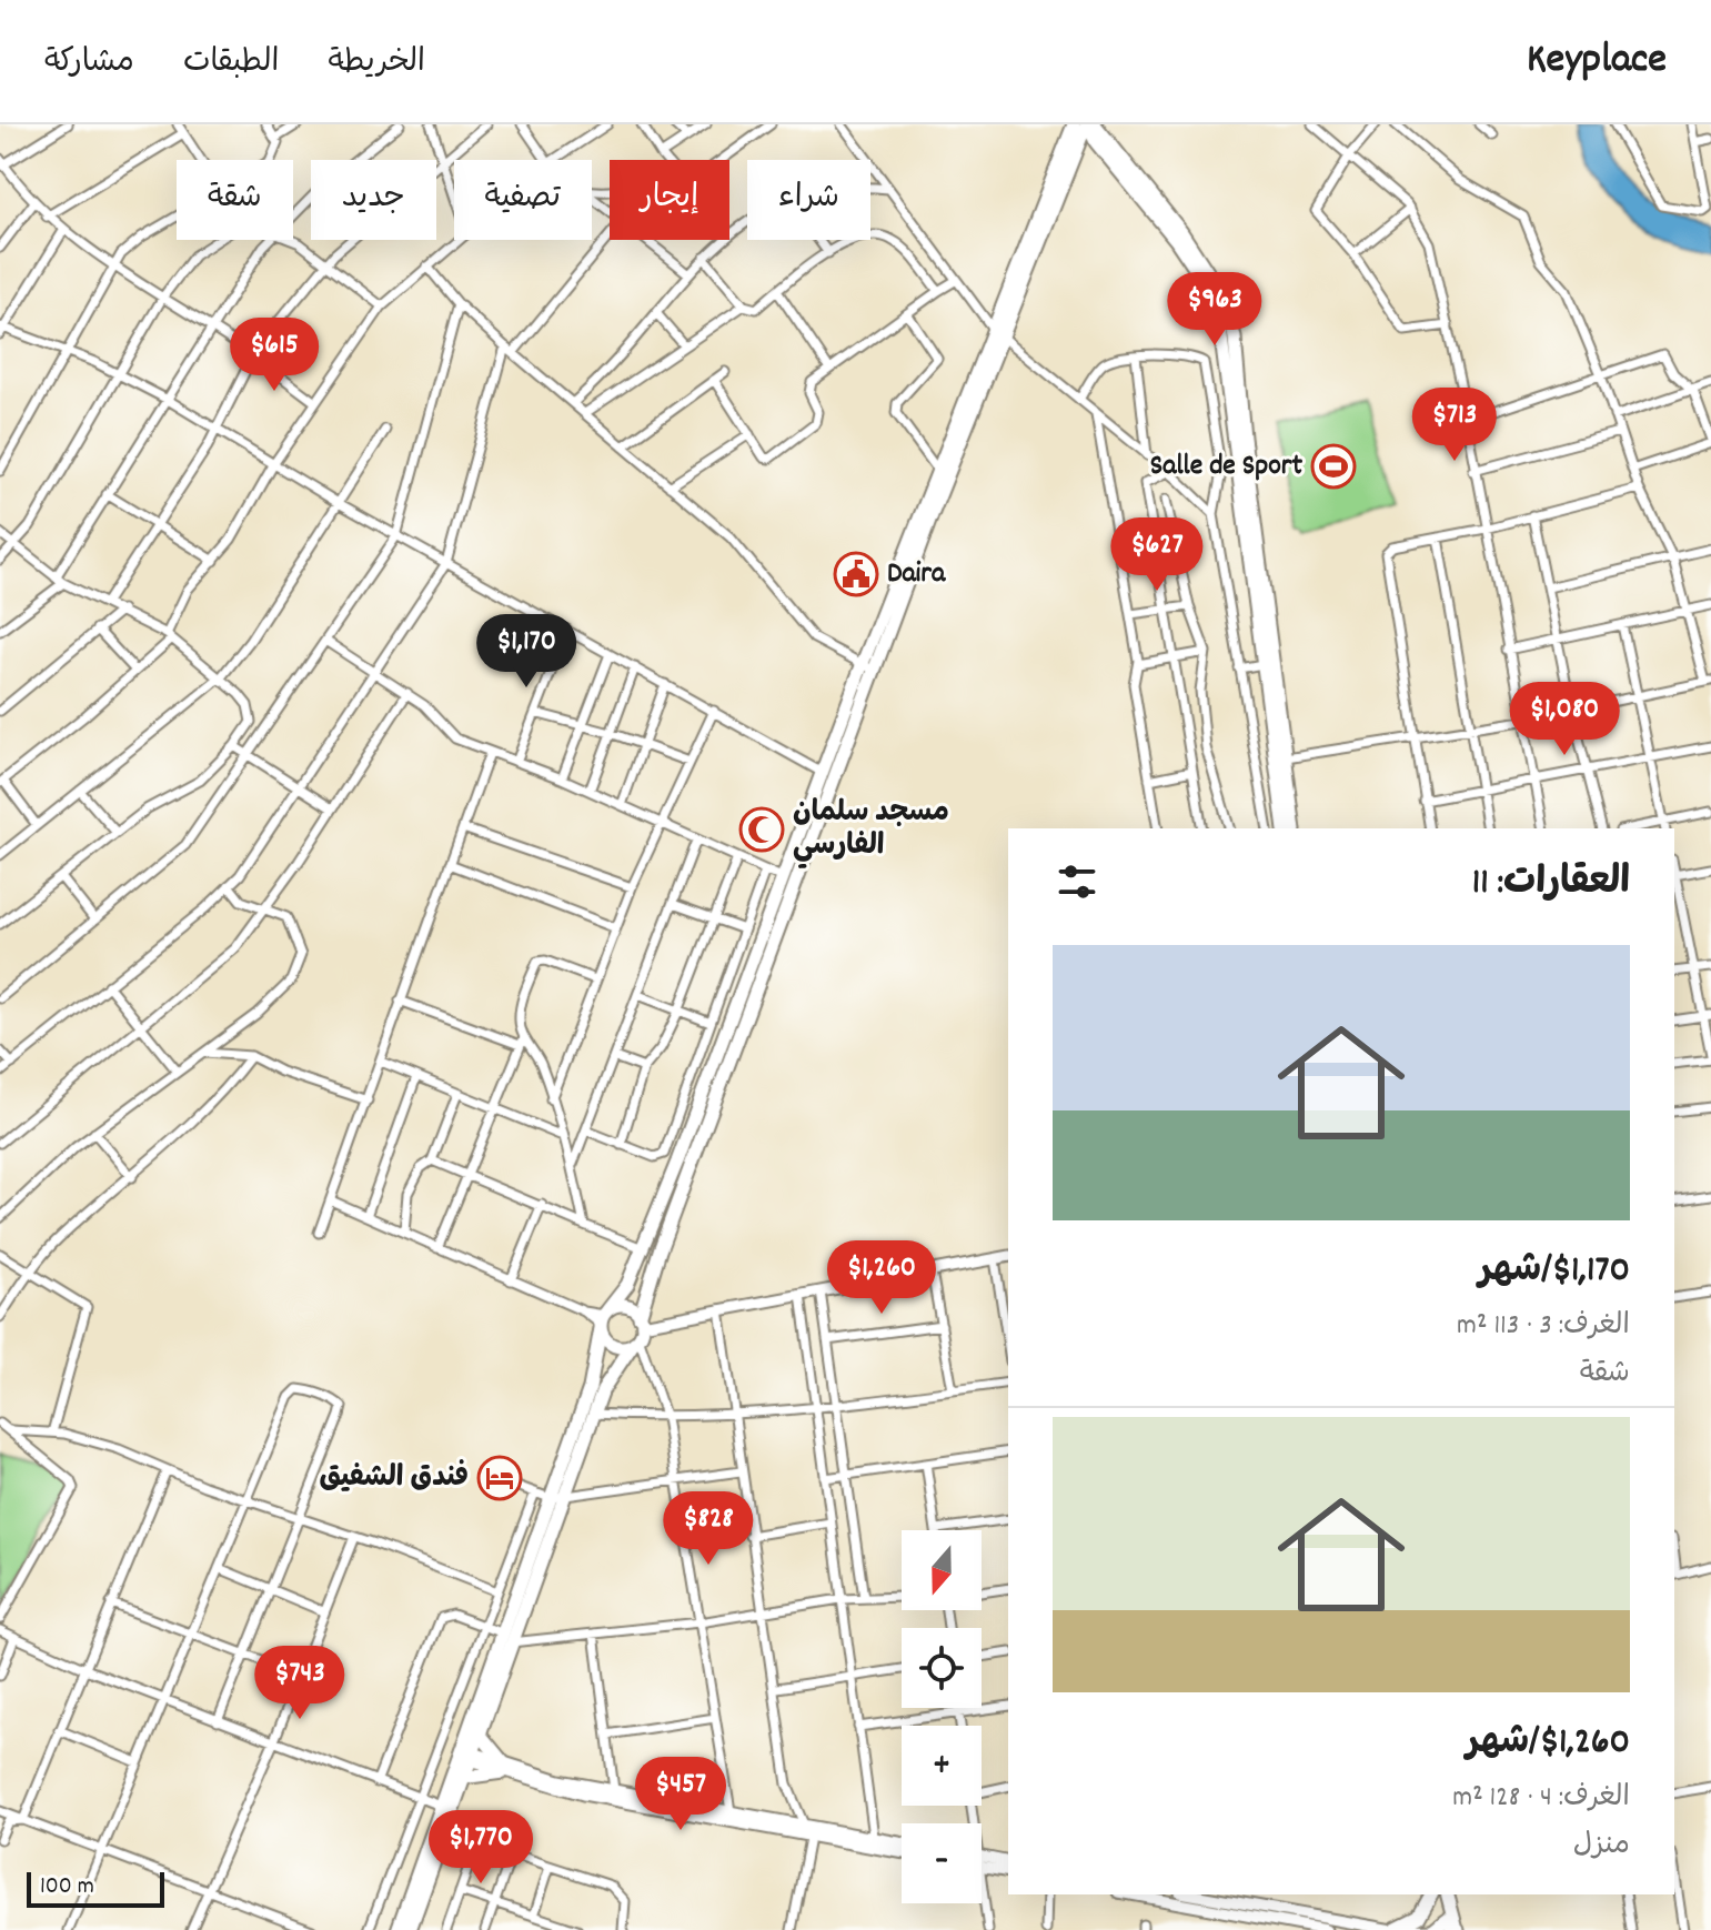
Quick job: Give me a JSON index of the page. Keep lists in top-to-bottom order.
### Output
{
  "places": {
    "sports": ["Salle de Sport"],
    "public building": ["Daira"],
    "mosque": ["مسجد سلمان الفارسي"],
    "hotel": ["فندق الشفيق"]
  },
  "scale_bar": "100 m",
  "north": "bottom",
  "page": {
    "header": "Keyplace",
    "nav": ["الخريطة", "الطبقات", "مشاركة"],
    "chip": [
      "شراء",
      "إيجار",
      "تصفية",
      "جديد",
      "شقة"
    ],
    "price": [
      "$963",
      "$615",
      "$713",
      "$627",
      "$1,170",
      "$1,080",
      "$1,260",
      "$828",
      "$743",
      "$457",
      "$1,770"
    ],
    "heading": "العقارات: 11",
    "list": [
      {
        "name": "$1,170/شهر",
        "note": "الغرف: 3 · 113 m² · شقة"
      },
      {
        "name": "$1,260/شهر",
        "note": "الغرف: 4 · 128 m² · منزل"
      }
    ],
    "map_buttons": ["+", "−"],
    "scale": "100 m"
  }
}
